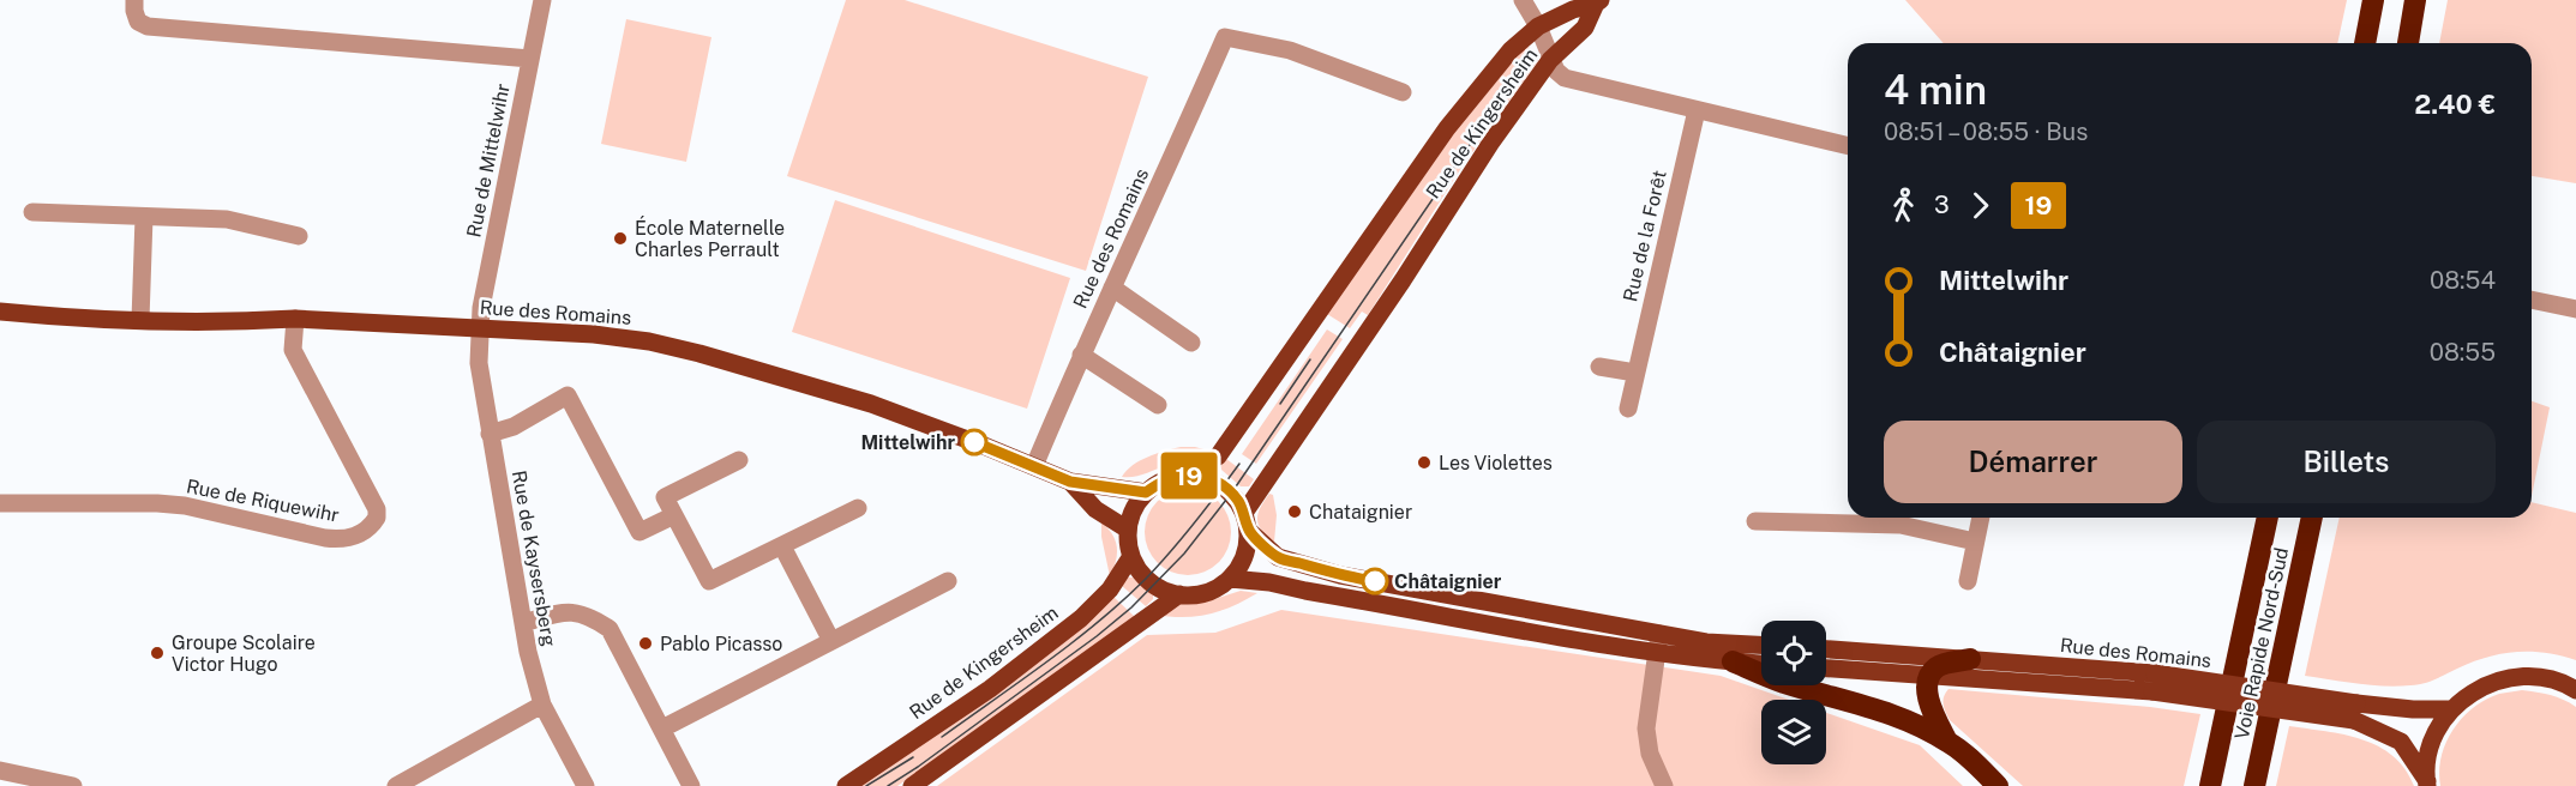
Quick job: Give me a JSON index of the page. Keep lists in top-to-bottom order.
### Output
{
  "streets": {
    "highway": ["Voie Rapide Nord-Sud"],
    "main road": ["Rue de Kingersheim", "Rue des Romains"],
    "street": [
      "Rue de Mittelwihr",
      "Rue de la Forêt",
      "Rue de Riquewihr",
      "Rue de Kaysersberg"
    ]
  },
  "crossings": [
    ["Rue de Kingersheim", "Rue des Romains"],
    ["Rue de Mittelwihr", "Rue des Romains"],
    ["Rue de Mittelwihr", "Rue de Kaysersberg"],
    ["Rue des Romains", "Rue de Riquewihr"],
    ["Rue des Romains", "Rue de Kaysersberg"]
  ],
  "places": [
    "École Maternelle Charles Perrault",
    "Mittelwihr",
    "Les Violettes",
    "Chataignier",
    "Châtaignier",
    "Pablo Picasso",
    "Groupe Scolaire Victor Hugo"
  ],
  "lines": ["bus line 19"],
  "page": {
    "on_map": "19",
    "heading": ["4 min", "08:51 – 08:55 · Bus", "2.40 €"],
    "legs": ["3", "19"],
    "list": [
      {
        "name": "Mittelwihr",
        "value": "08:54"
      },
      {
        "name": "Châtaignier",
        "value": "08:55"
      }
    ],
    "buttons": ["Démarrer", "Billets"]
  }
}
